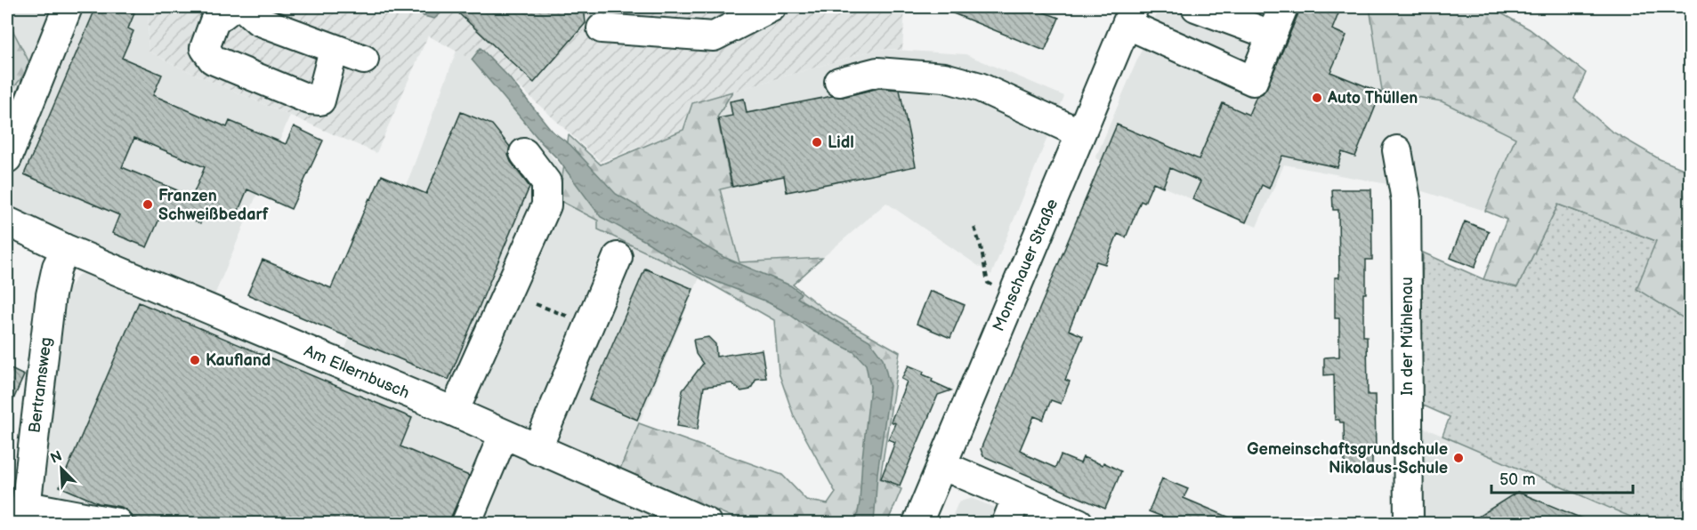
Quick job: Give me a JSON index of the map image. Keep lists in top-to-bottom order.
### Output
{
  "streets": {
    "street": [
      "Monschauer Straße",
      "In der Mühlenau",
      "Am Ellernbusch",
      "Bertramsweg"
    ]
  },
  "crossings": [
    ["Am Ellernbusch", "Bertramsweg"]
  ],
  "places": [
    "Auto Thüllen",
    "Lidl",
    "Franzen Schweißbedarf",
    "Kaufland",
    "Gemeinschaftsgrundschule Nikolaus-Schule"
  ],
  "scale_bar": "50 m",
  "north": "top left"
}
